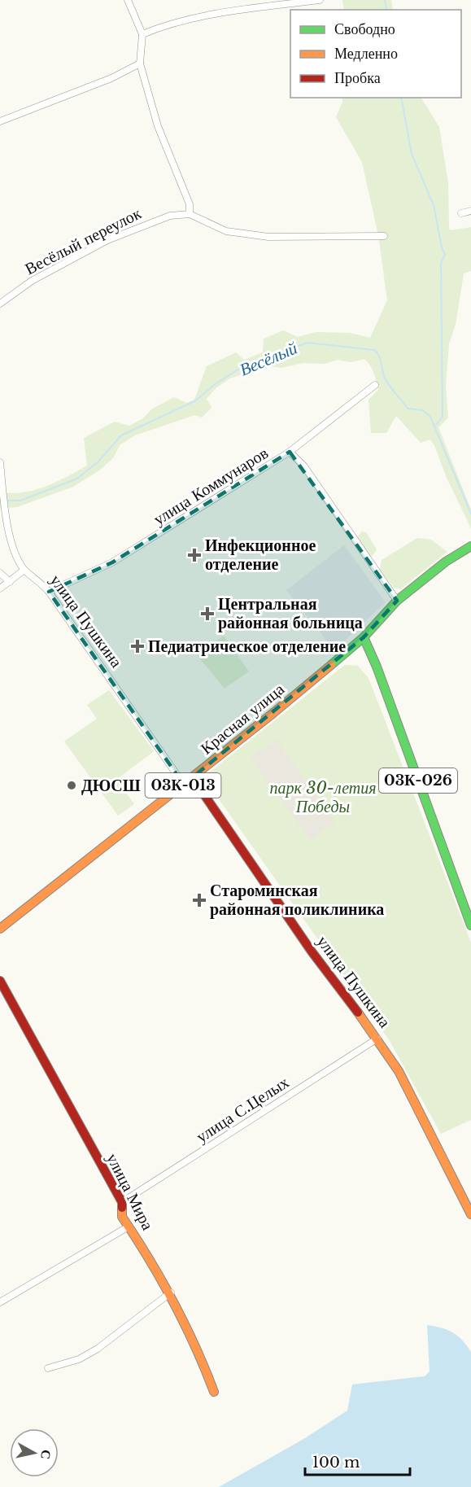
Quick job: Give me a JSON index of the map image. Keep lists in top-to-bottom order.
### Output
{
  "streets": {
    "street": [
      "Весёлый переулок",
      "улица Коммунаров",
      "улица Пушкина",
      "Красная улица",
      "03К-026",
      "03К-013",
      "улица С.Целых",
      "улица Мира"
    ]
  },
  "crossings": [
    ["улица Коммунаров", "улица Пушкина"],
    ["улица Пушкина", "Красная улица"],
    ["улица Пушкина", "улица С.Целых"],
    ["Красная улица", "03К-026"],
    ["улица С.Целых", "улица Мира"]
  ],
  "water": ["Весёлый"],
  "parks": ["парк 30-летия Победы"],
  "places": {
    "health": [
      "Инфекционное отделение",
      "Центральная районная больница",
      "Педиатрическое отделение",
      "Староминская районная поликлиника"
    ],
    "other": ["ДЮСШ"]
  },
  "legend": ["Свободно", "Медленно", "Пробка"],
  "scale_bar": "100 m",
  "north": "right"
}
